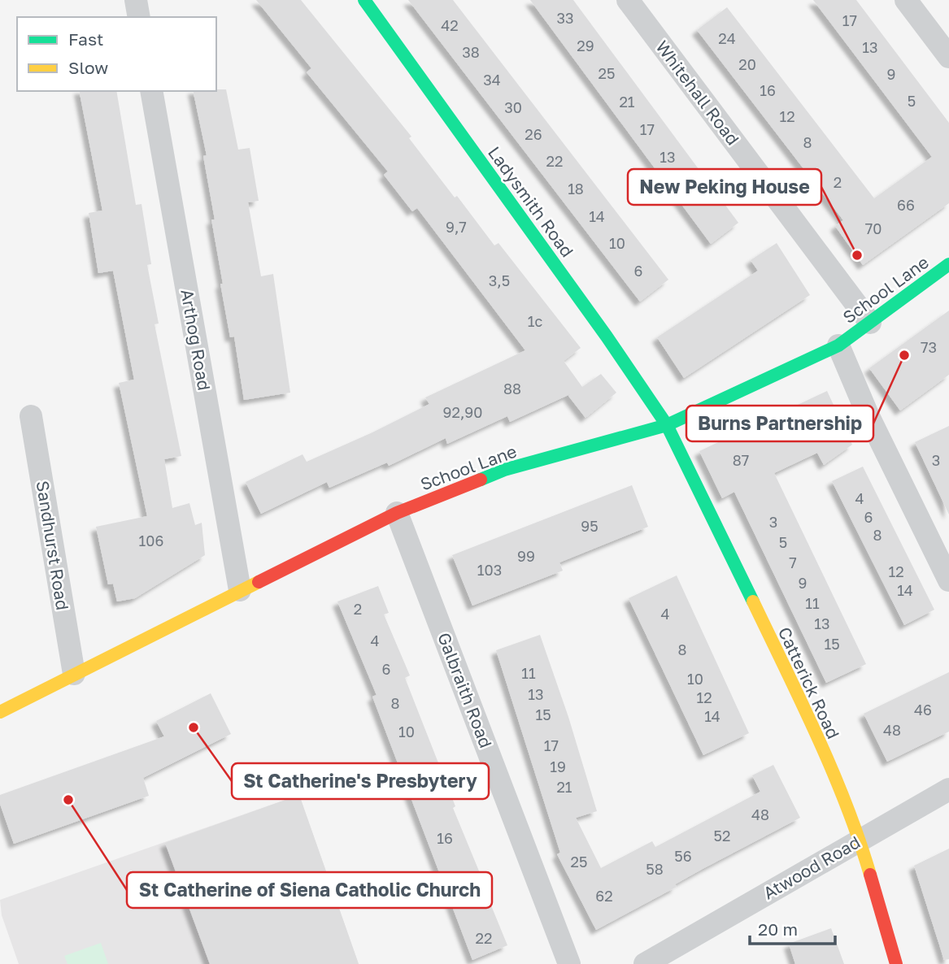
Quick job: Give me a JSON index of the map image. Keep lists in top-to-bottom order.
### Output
{
  "streets": {
    "street": [
      "Whitehall Road",
      "Ladysmith Road",
      "School Lane",
      "Arthog Road",
      "Sandhurst Road",
      "Catterick Road",
      "Galbraith Road",
      "Atwood Road"
    ]
  },
  "crossings": [
    ["Whitehall Road", "School Lane"],
    ["Ladysmith Road", "School Lane"],
    ["Ladysmith Road", "Catterick Road"],
    ["School Lane", "Arthog Road"],
    ["School Lane", "Sandhurst Road"],
    ["School Lane", "Catterick Road"],
    ["School Lane", "Galbraith Road"],
    ["Catterick Road", "Atwood Road"]
  ],
  "places": [
    "New Peking House",
    "Burns Partnership",
    "St Catherine's Presbytery",
    "St Catherine of Siena Catholic Church"
  ],
  "house_numbers": [
    "33",
    "17",
    "42",
    "24",
    "29",
    "13",
    "38",
    "20",
    "25",
    "9",
    "34",
    "16",
    "5",
    "21",
    "30",
    "12",
    "17",
    "26",
    "8",
    "13",
    "22",
    "2",
    "18",
    "66",
    "14",
    "9,7",
    "70",
    "10",
    "6",
    "3,5",
    "1c",
    "73",
    "88",
    "92,90",
    "87",
    "3",
    "4",
    "6",
    "3",
    "95",
    "8",
    "106",
    "5",
    "99",
    "7",
    "103",
    "12",
    "9",
    "14",
    "11",
    "2",
    "4",
    "13",
    "4",
    "15",
    "8",
    "6",
    "11",
    "10",
    "13",
    "12",
    "8",
    "46",
    "15",
    "14",
    "48",
    "10",
    "17",
    "19",
    "21",
    "48",
    "52",
    "16",
    "56",
    "25",
    "58",
    "62",
    "22"
  ],
  "legend": ["Fast", "Slow"],
  "scale_bar": "20 m"
}
